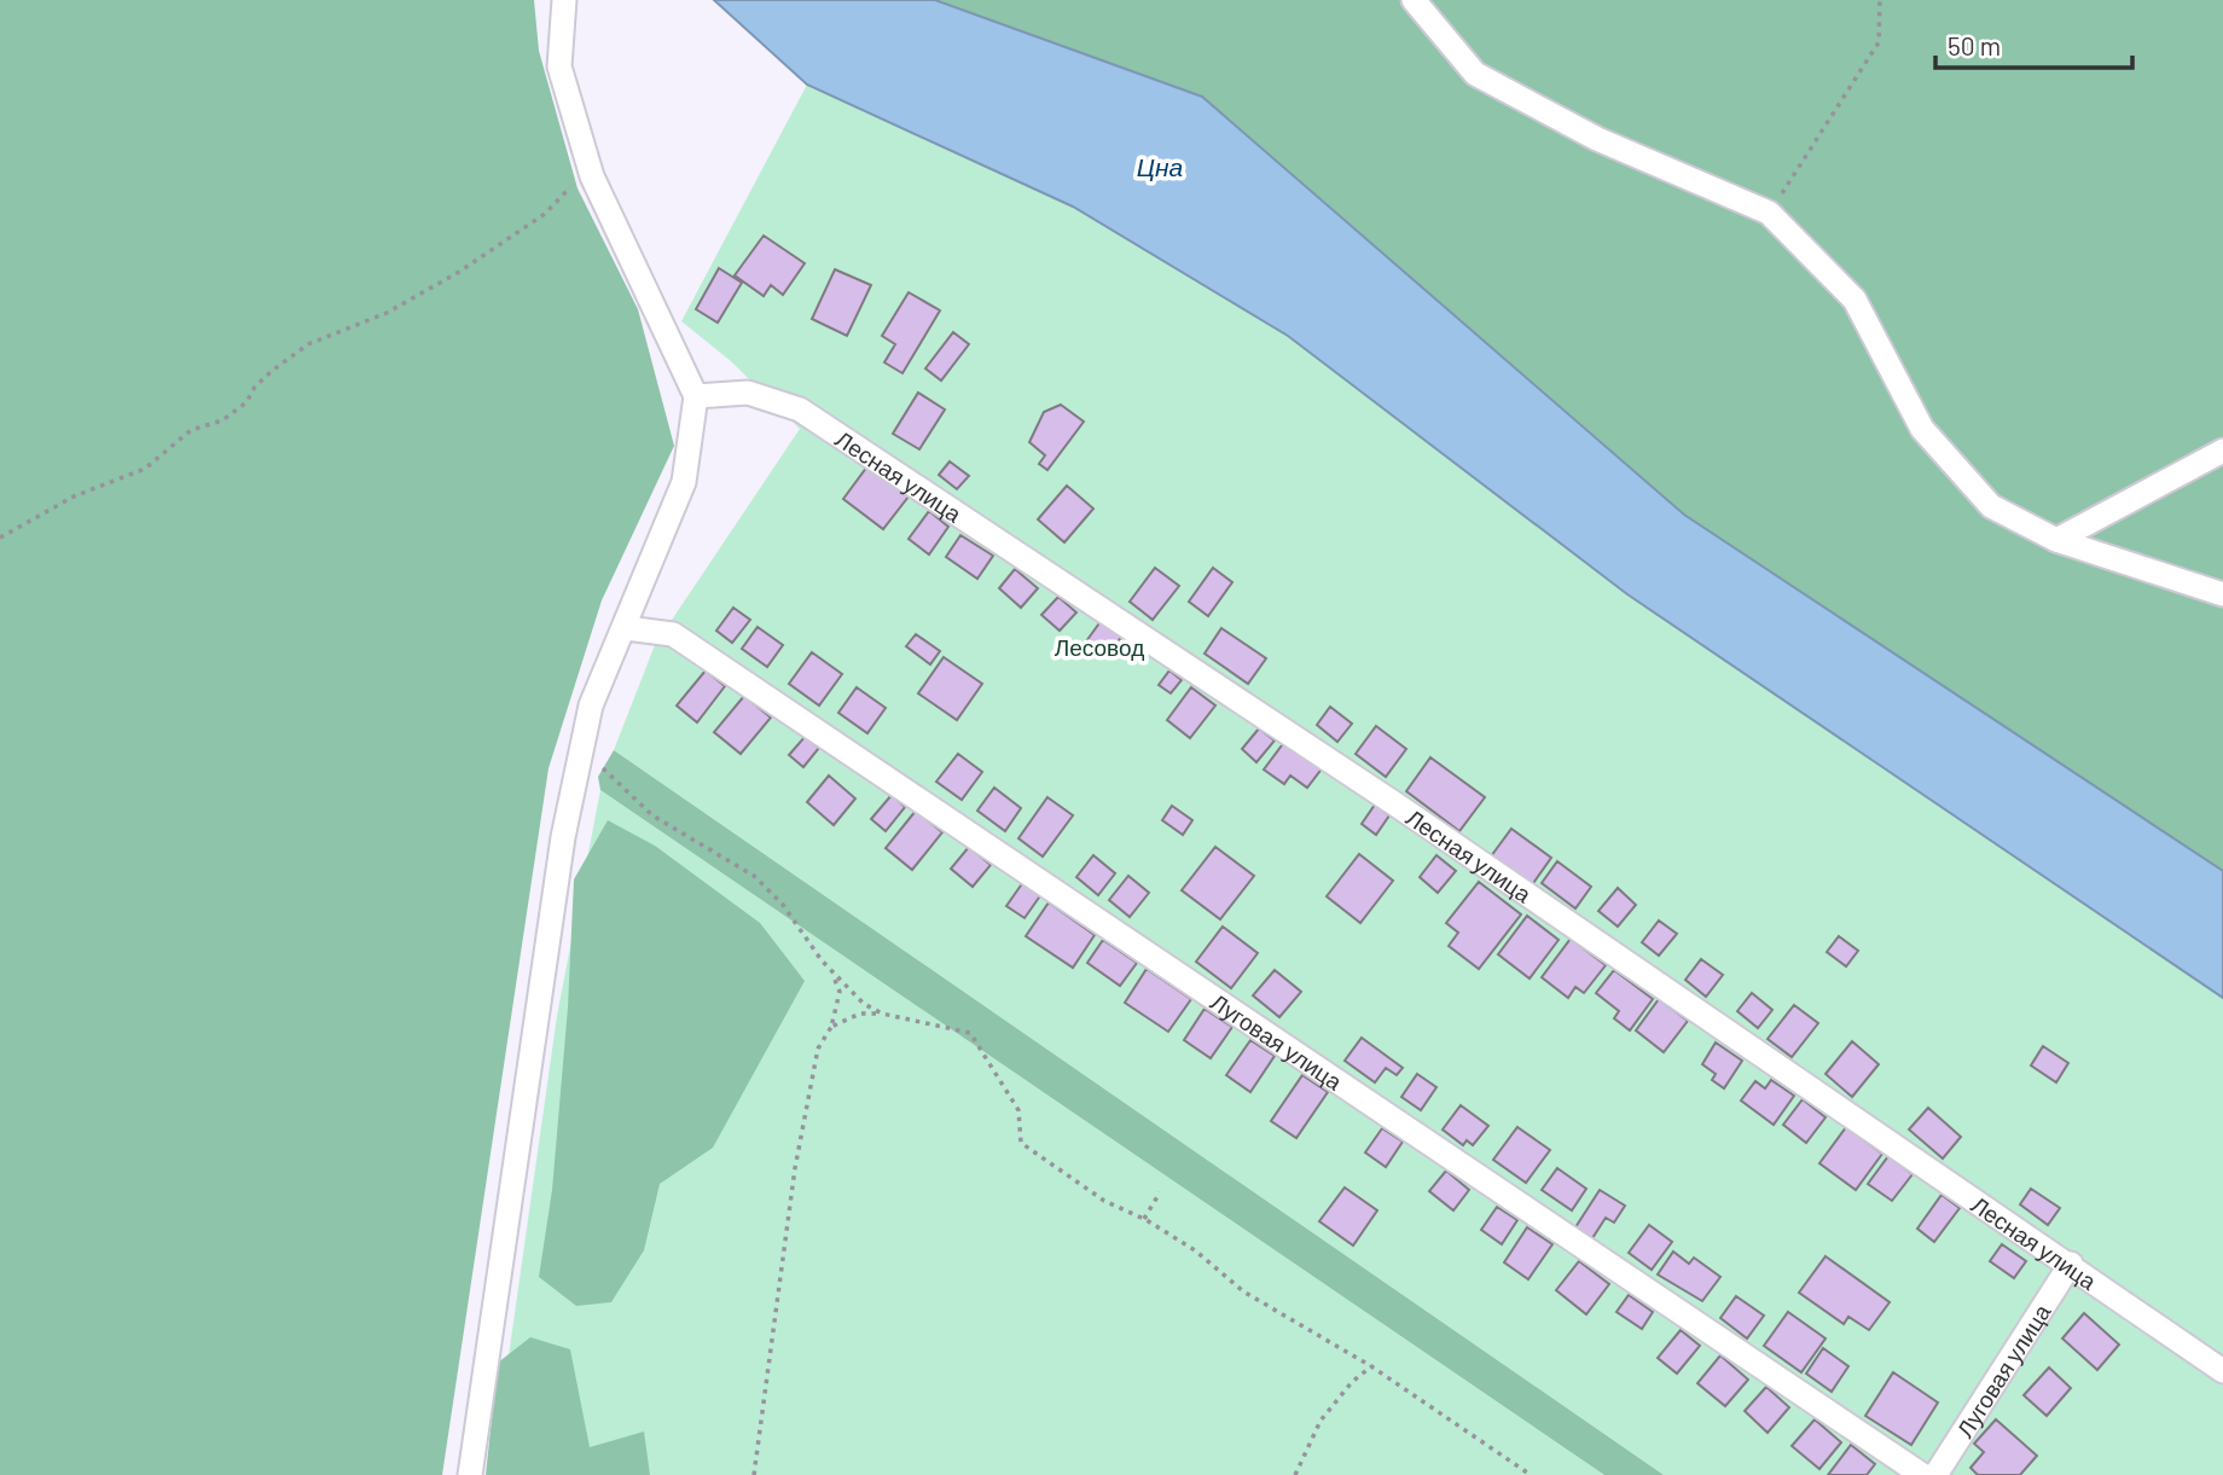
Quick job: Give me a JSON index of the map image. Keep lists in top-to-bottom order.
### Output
{
  "streets": {
    "street": ["Лесная улица", "Луговая улица"]
  },
  "crossings": [
    ["Лесная улица", "Луговая улица"]
  ],
  "water": ["Цна"],
  "parks": ["Лесовод"],
  "scale_bar": "50 m"
}
